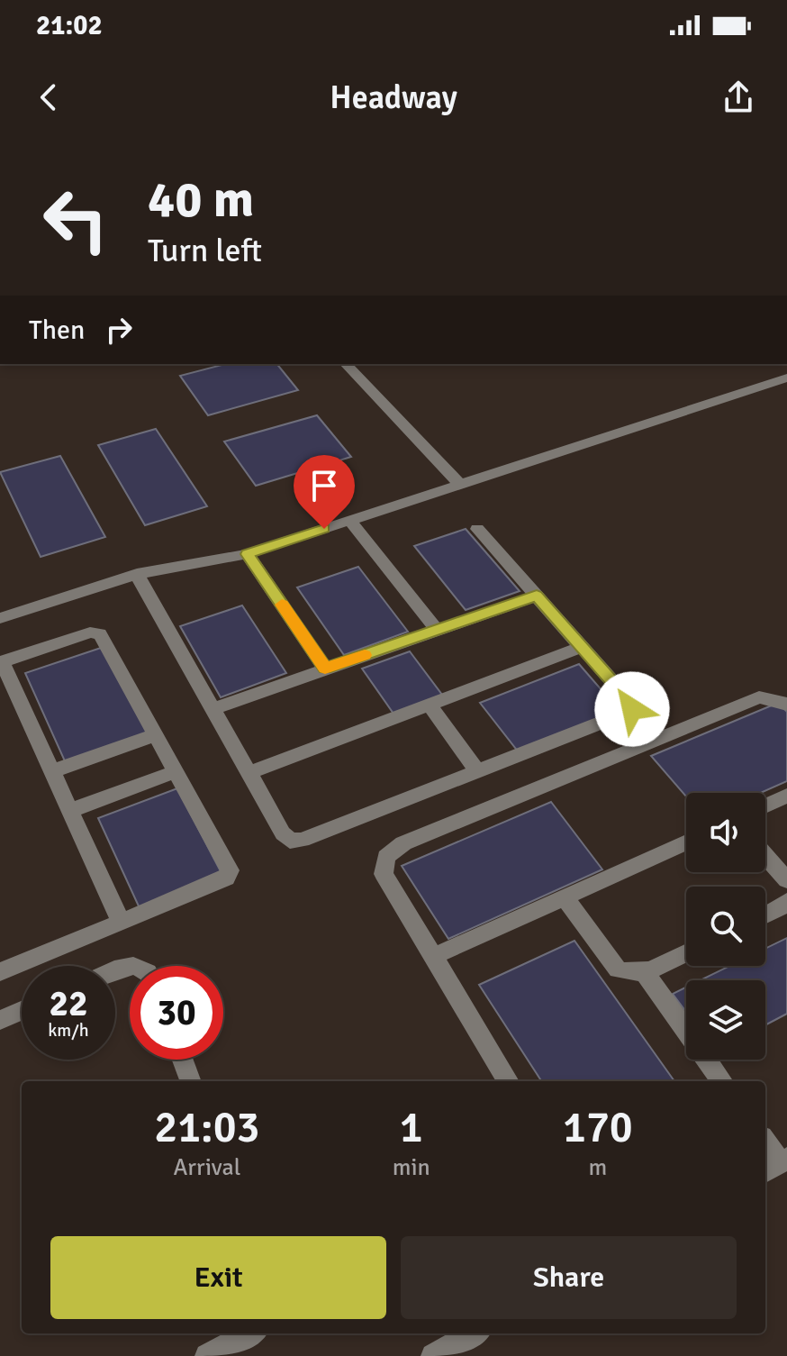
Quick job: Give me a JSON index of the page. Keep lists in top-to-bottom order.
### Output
{
  "page": {
    "status": "21:02",
    "header": "Headway",
    "turn": ["40 m", "Turn left"],
    "then": "Then",
    "speed": "22 km/h",
    "limit": "30",
    "eta": [
      "21:03",
      "Arrival",
      "1",
      "min",
      "170",
      "m"
    ],
    "buttons": ["Exit", "Share"]
  }
}
